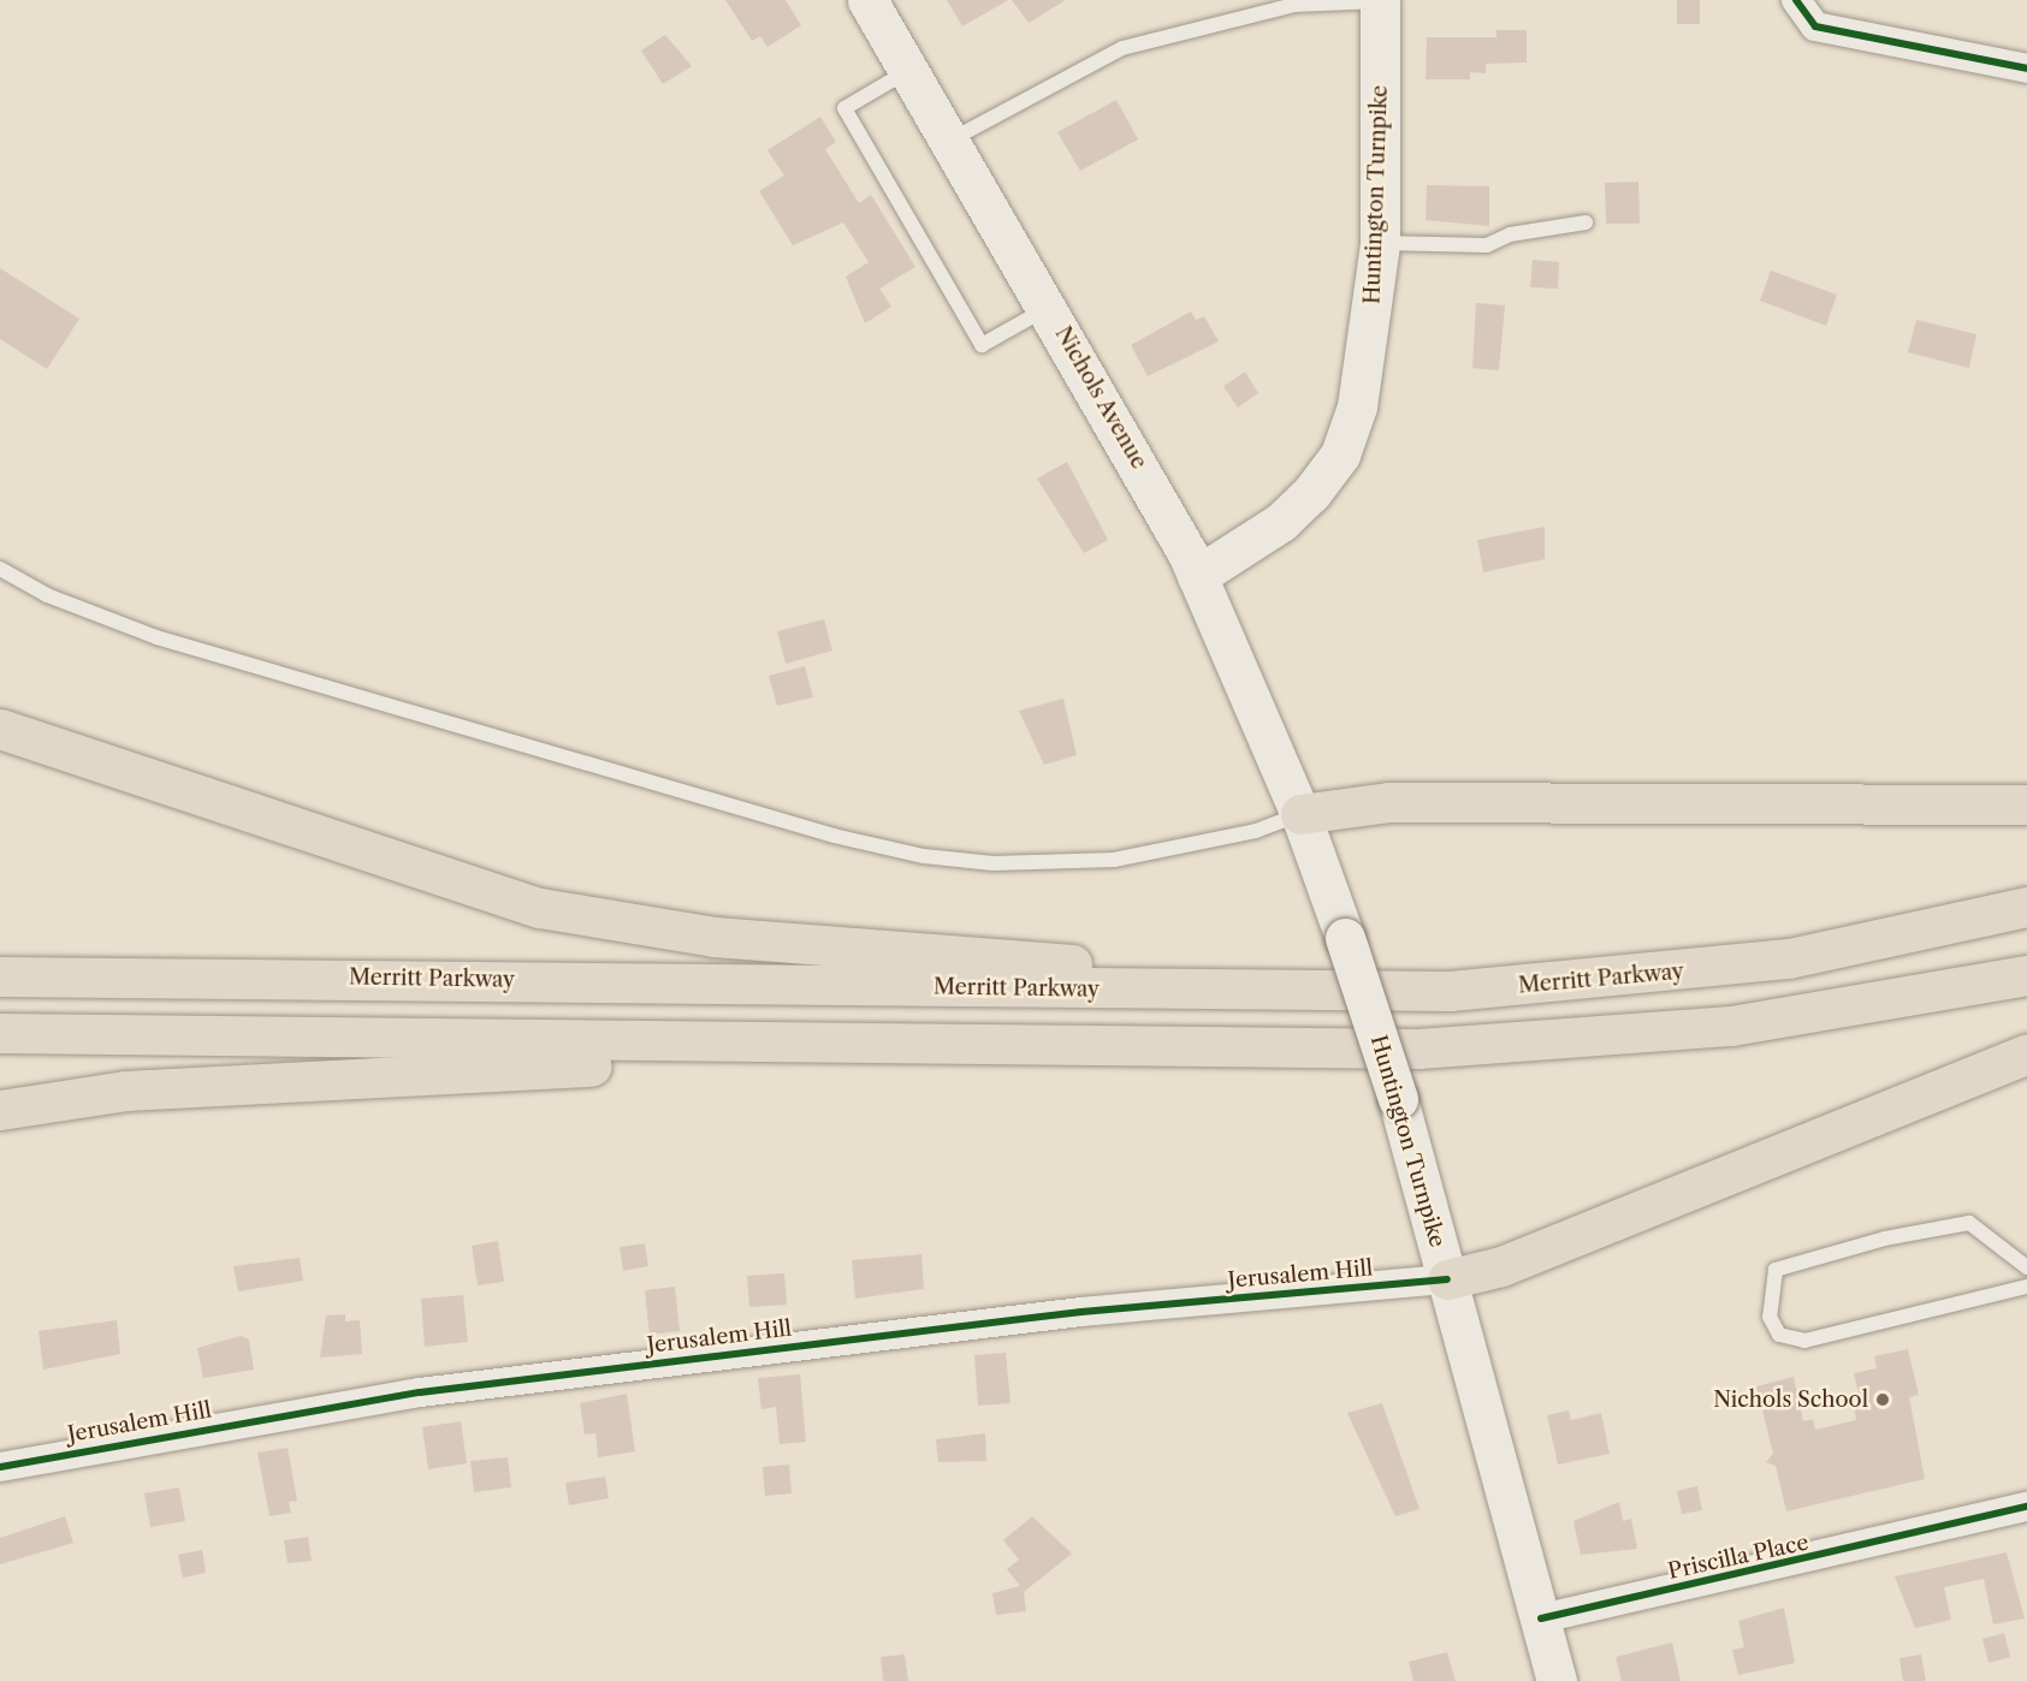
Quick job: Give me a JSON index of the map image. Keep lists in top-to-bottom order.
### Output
{
  "streets": {
    "highway": ["Merritt Parkway"],
    "main road": ["Huntington Turnpike", "Nichols Avenue"],
    "street": ["Jerusalem Hill", "Priscilla Place"]
  },
  "crossings": [
    ["Huntington Turnpike", "Nichols Avenue"],
    ["Huntington Turnpike", "Jerusalem Hill"],
    ["Huntington Turnpike", "Priscilla Place"]
  ],
  "places": ["Nichols School"]
}
